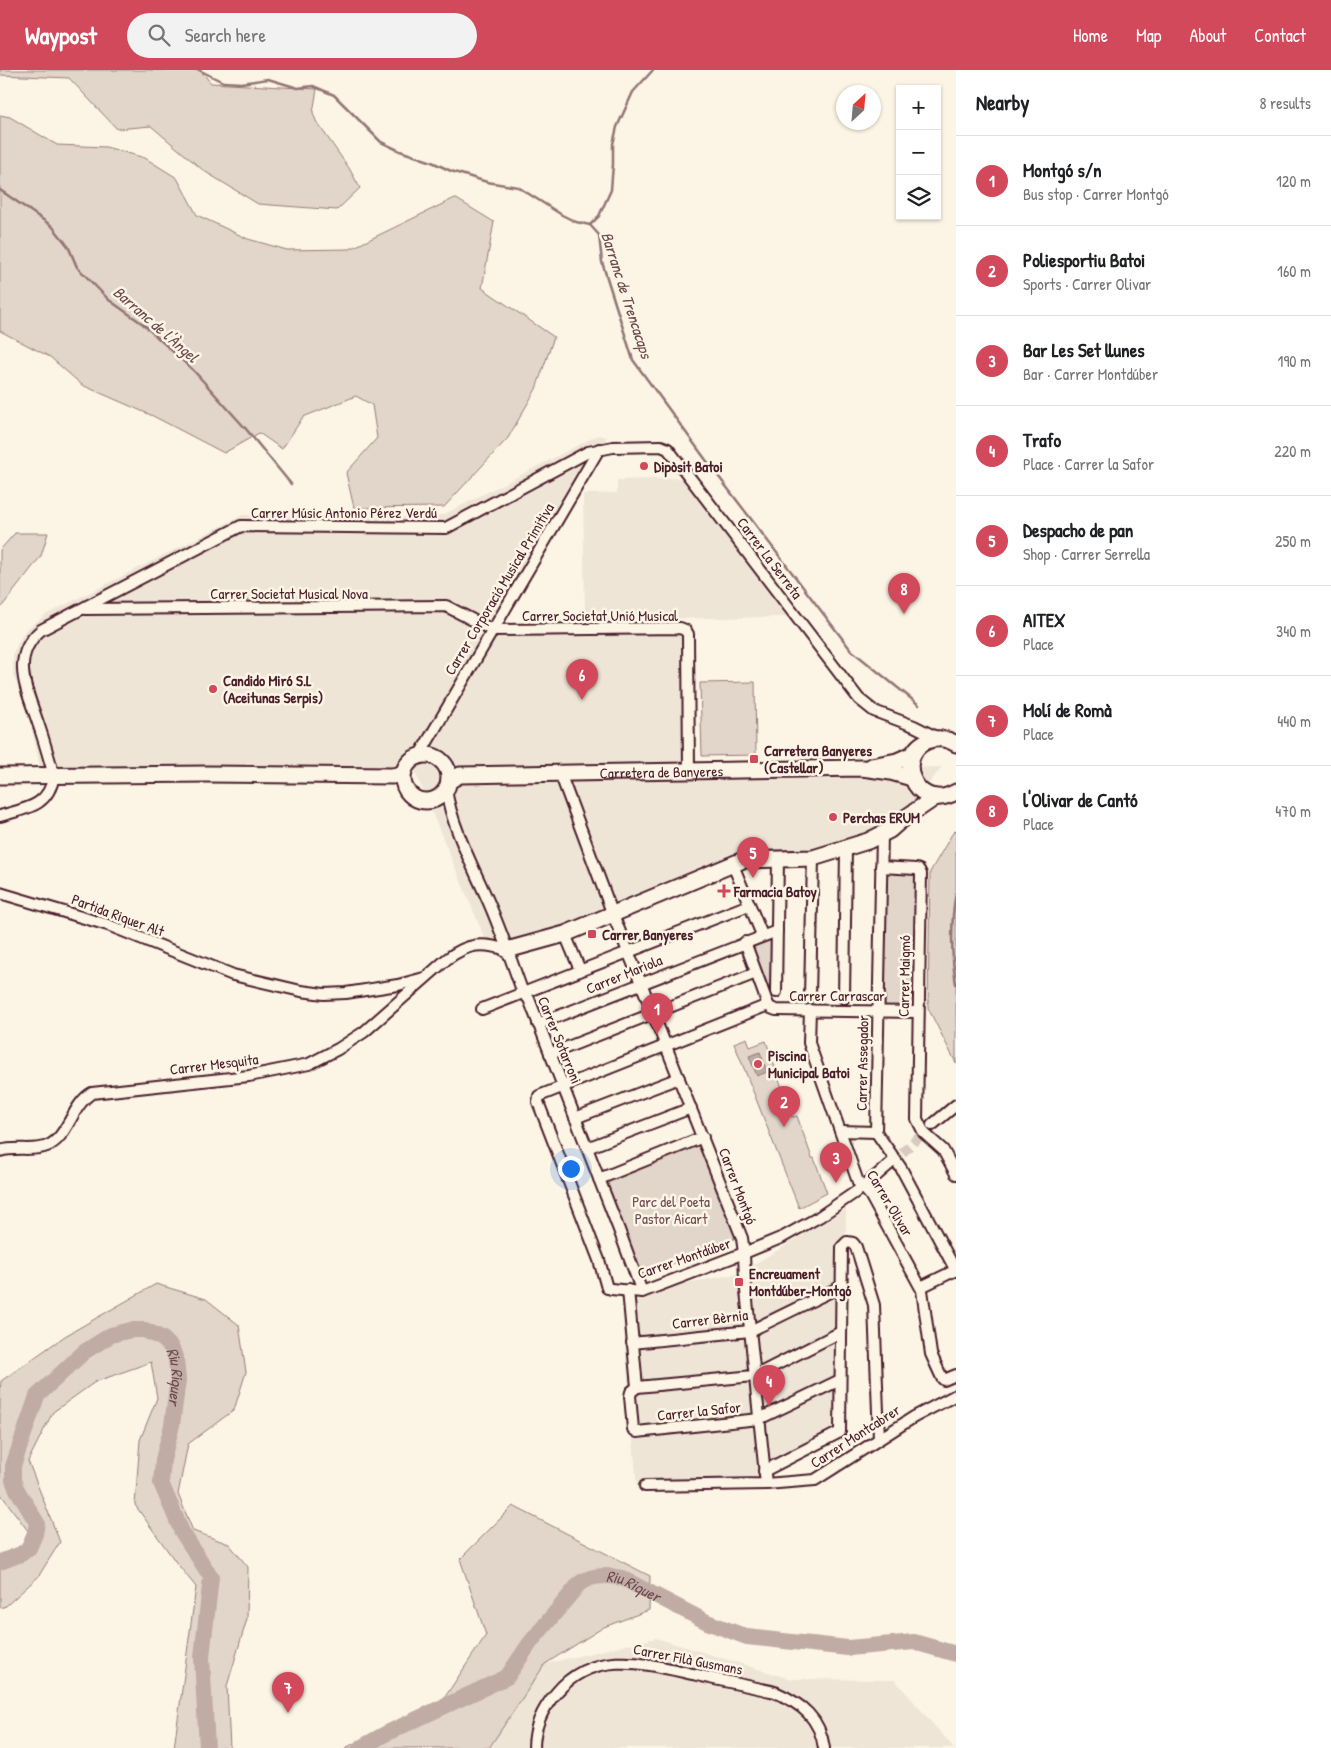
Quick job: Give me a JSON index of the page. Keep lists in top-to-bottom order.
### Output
{
  "streets": {
    "main road": ["Carretera de Banyeres"],
    "street": [
      "Carrer Músic Antonio Pérez Verdú",
      "Carrer La Serreta",
      "Carrer Corporació Musical Primitiva",
      "Carrer Societat Musical Nova",
      "Carrer Societat Unió Musical",
      "Partida Riquer Alt",
      "Carrer Mariola",
      "Carrer Maigmó",
      "Carrer Carrascar",
      "Carrer Sotarroni",
      "Carrer Assegador",
      "Carrer Mesquita",
      "Carrer Montgó",
      "Carrer Olivar",
      "Carrer Montdúber",
      "Carrer Bèrnia",
      "Carrer la Safor",
      "Carrer Montcabrer",
      "Carrer Filà Gusmans"
    ]
  },
  "crossings": [
    ["Carrer Músic Antonio Pérez Verdú", "Carrer La Serreta"],
    ["Carrer Músic Antonio Pérez Verdú", "Carrer Corporació Musical Primitiva"],
    ["Carrer Músic Antonio Pérez Verdú", "Carrer Societat Musical Nova"],
    ["Carrer La Serreta", "Carrer Corporació Musical Primitiva"],
    ["Carrer La Serreta", "Carretera de Banyeres"],
    ["Carrer Corporació Musical Primitiva", "Carrer Societat Musical Nova"],
    ["Carrer Corporació Musical Primitiva", "Carrer Societat Unió Musical"],
    ["Carrer Corporació Musical Primitiva", "Carretera de Banyeres"],
    ["Carrer Corporació Musical Primitiva", "Carrer Sotarroni"],
    ["Carrer Societat Musical Nova", "Carrer Societat Unió Musical"],
    ["Carrer Societat Unió Musical", "Carretera de Banyeres"],
    ["Carretera de Banyeres", "Carrer Sotarroni"],
    ["Carretera de Banyeres", "Carrer Montgó"],
    ["Partida Riquer Alt", "Carrer Mesquita"],
    ["Carrer Mariola", "Carrer Sotarroni"],
    ["Carrer Mariola", "Carrer Montgó"],
    ["Carrer Maigmó", "Carrer Carrascar"],
    ["Carrer Maigmó", "Carrer Assegador"],
    ["Carrer Carrascar", "Carrer Sotarroni"],
    ["Carrer Carrascar", "Carrer Assegador"],
    ["Carrer Carrascar", "Carrer Montgó"],
    ["Carrer Carrascar", "Carrer Olivar"],
    ["Carrer Carrascar", "Carrer Montdúber"],
    ["Carrer Sotarroni", "Carrer Montdúber"],
    ["Carrer Montgó", "Carrer Montdúber"],
    ["Carrer Montgó", "Carrer Bèrnia"],
    ["Carrer Montgó", "Carrer la Safor"],
    ["Carrer Montgó", "Carrer Montcabrer"],
    ["Carrer Olivar", "Carrer Montdúber"]
  ],
  "water": ["Barranc de Trencacaps", "Barranc de l'Àngel", "Riu Riquer"],
  "parks": ["Parc del Poeta Pastor Aicart"],
  "places": {
    "other": [
      "Dipòsit Batoi",
      "Candido Miró S.L (Aceitunas Serpis)",
      "Perchas ERUM",
      "Piscina Municipal Batoi"
    ],
    "transit": ["Carretera Banyeres (Castellar)", "Carrer Banyeres", "Encreuament Montdúber-Montgó"],
    "health": ["Farmacia Batoy"]
  },
  "north": "top right",
  "page": {
    "header": "Waypost",
    "search": "Search here",
    "nav": [
      "Home",
      "Map",
      "About",
      "Contact"
    ],
    "heading": ["Nearby", "8 results"],
    "map_buttons": ["+", "−"],
    "list": [
      {
        "mark": "1",
        "name": "Montgó s/n",
        "note": "Bus stop · Carrer Montgó",
        "value": "120 m"
      },
      {
        "mark": "2",
        "name": "Poliesportiu Batoi",
        "note": "Sports · Carrer Olivar",
        "value": "160 m"
      },
      {
        "mark": "3",
        "name": "Bar Les Set llunes",
        "note": "Bar · Carrer Montdúber",
        "value": "190 m"
      },
      {
        "mark": "4",
        "name": "Trafo",
        "note": "Place · Carrer la Safor",
        "value": "220 m"
      },
      {
        "mark": "5",
        "name": "Despacho de pan",
        "note": "Shop · Carrer Serrella",
        "value": "250 m"
      },
      {
        "mark": "6",
        "name": "AITEX",
        "note": "Place",
        "value": "340 m"
      },
      {
        "mark": "7",
        "name": "Molí de Romà",
        "note": "Place",
        "value": "440 m"
      },
      {
        "mark": "8",
        "name": "l'Olivar de Cantó",
        "note": "Place",
        "value": "470 m"
      }
    ],
    "pins": [
      "8",
      "6",
      "5",
      "1",
      "2",
      "3",
      "4",
      "7"
    ]
  }
}
